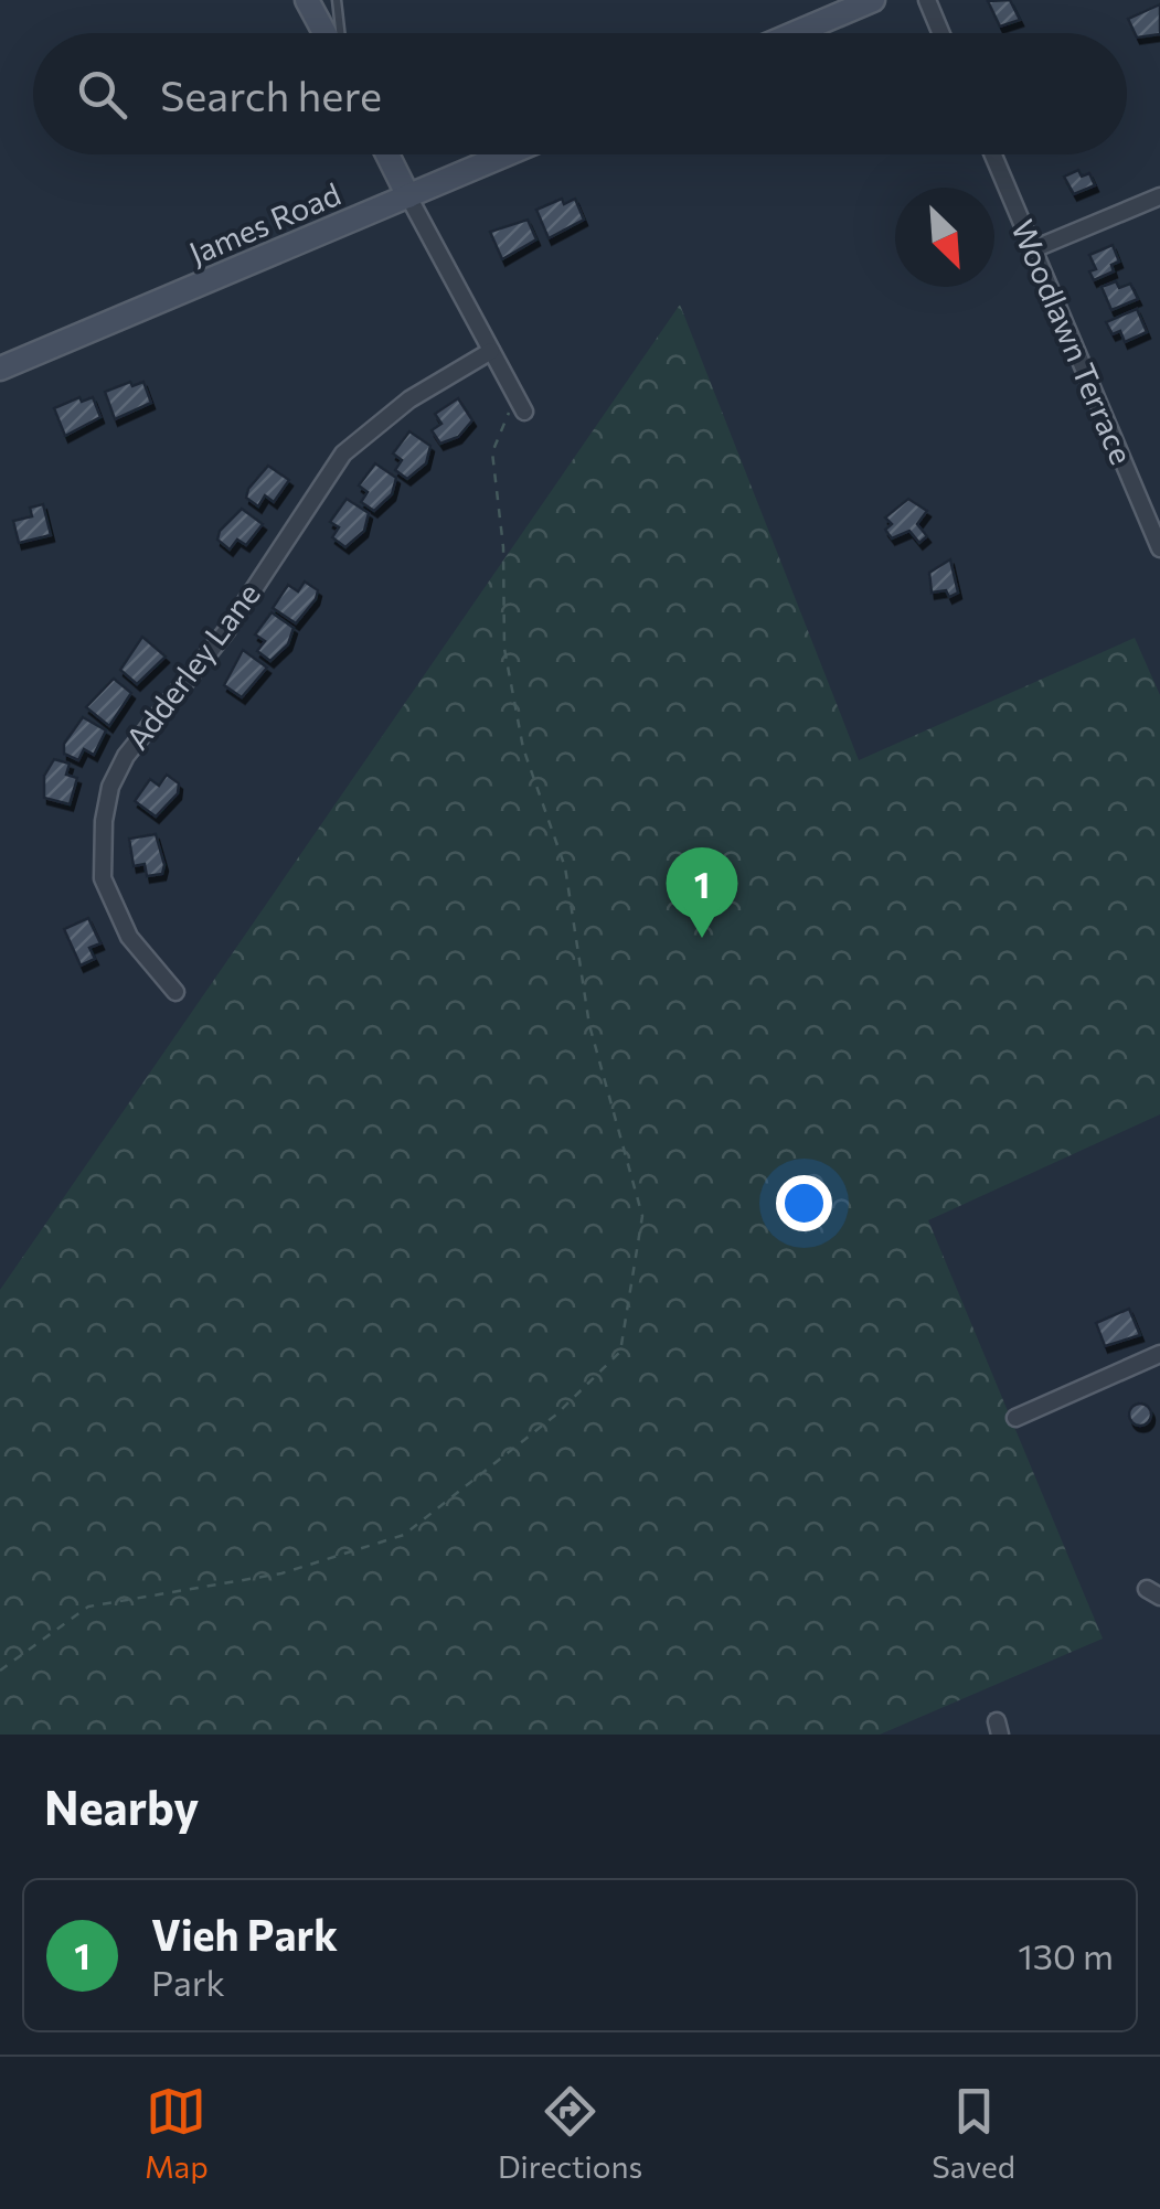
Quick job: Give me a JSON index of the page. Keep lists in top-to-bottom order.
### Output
{
  "streets": {
    "main road": ["James Road"],
    "street": ["Woodlawn Terrace", "Adderley Lane"]
  },
  "north": "bottom right",
  "page": {
    "search": "Search here",
    "pins": "1",
    "heading": "Nearby",
    "list": [
      {
        "mark": "1",
        "name": "Vieh Park",
        "note": "Park",
        "value": "130 m"
      }
    ],
    "nav": ["Map", "Directions", "Saved"]
  }
}
